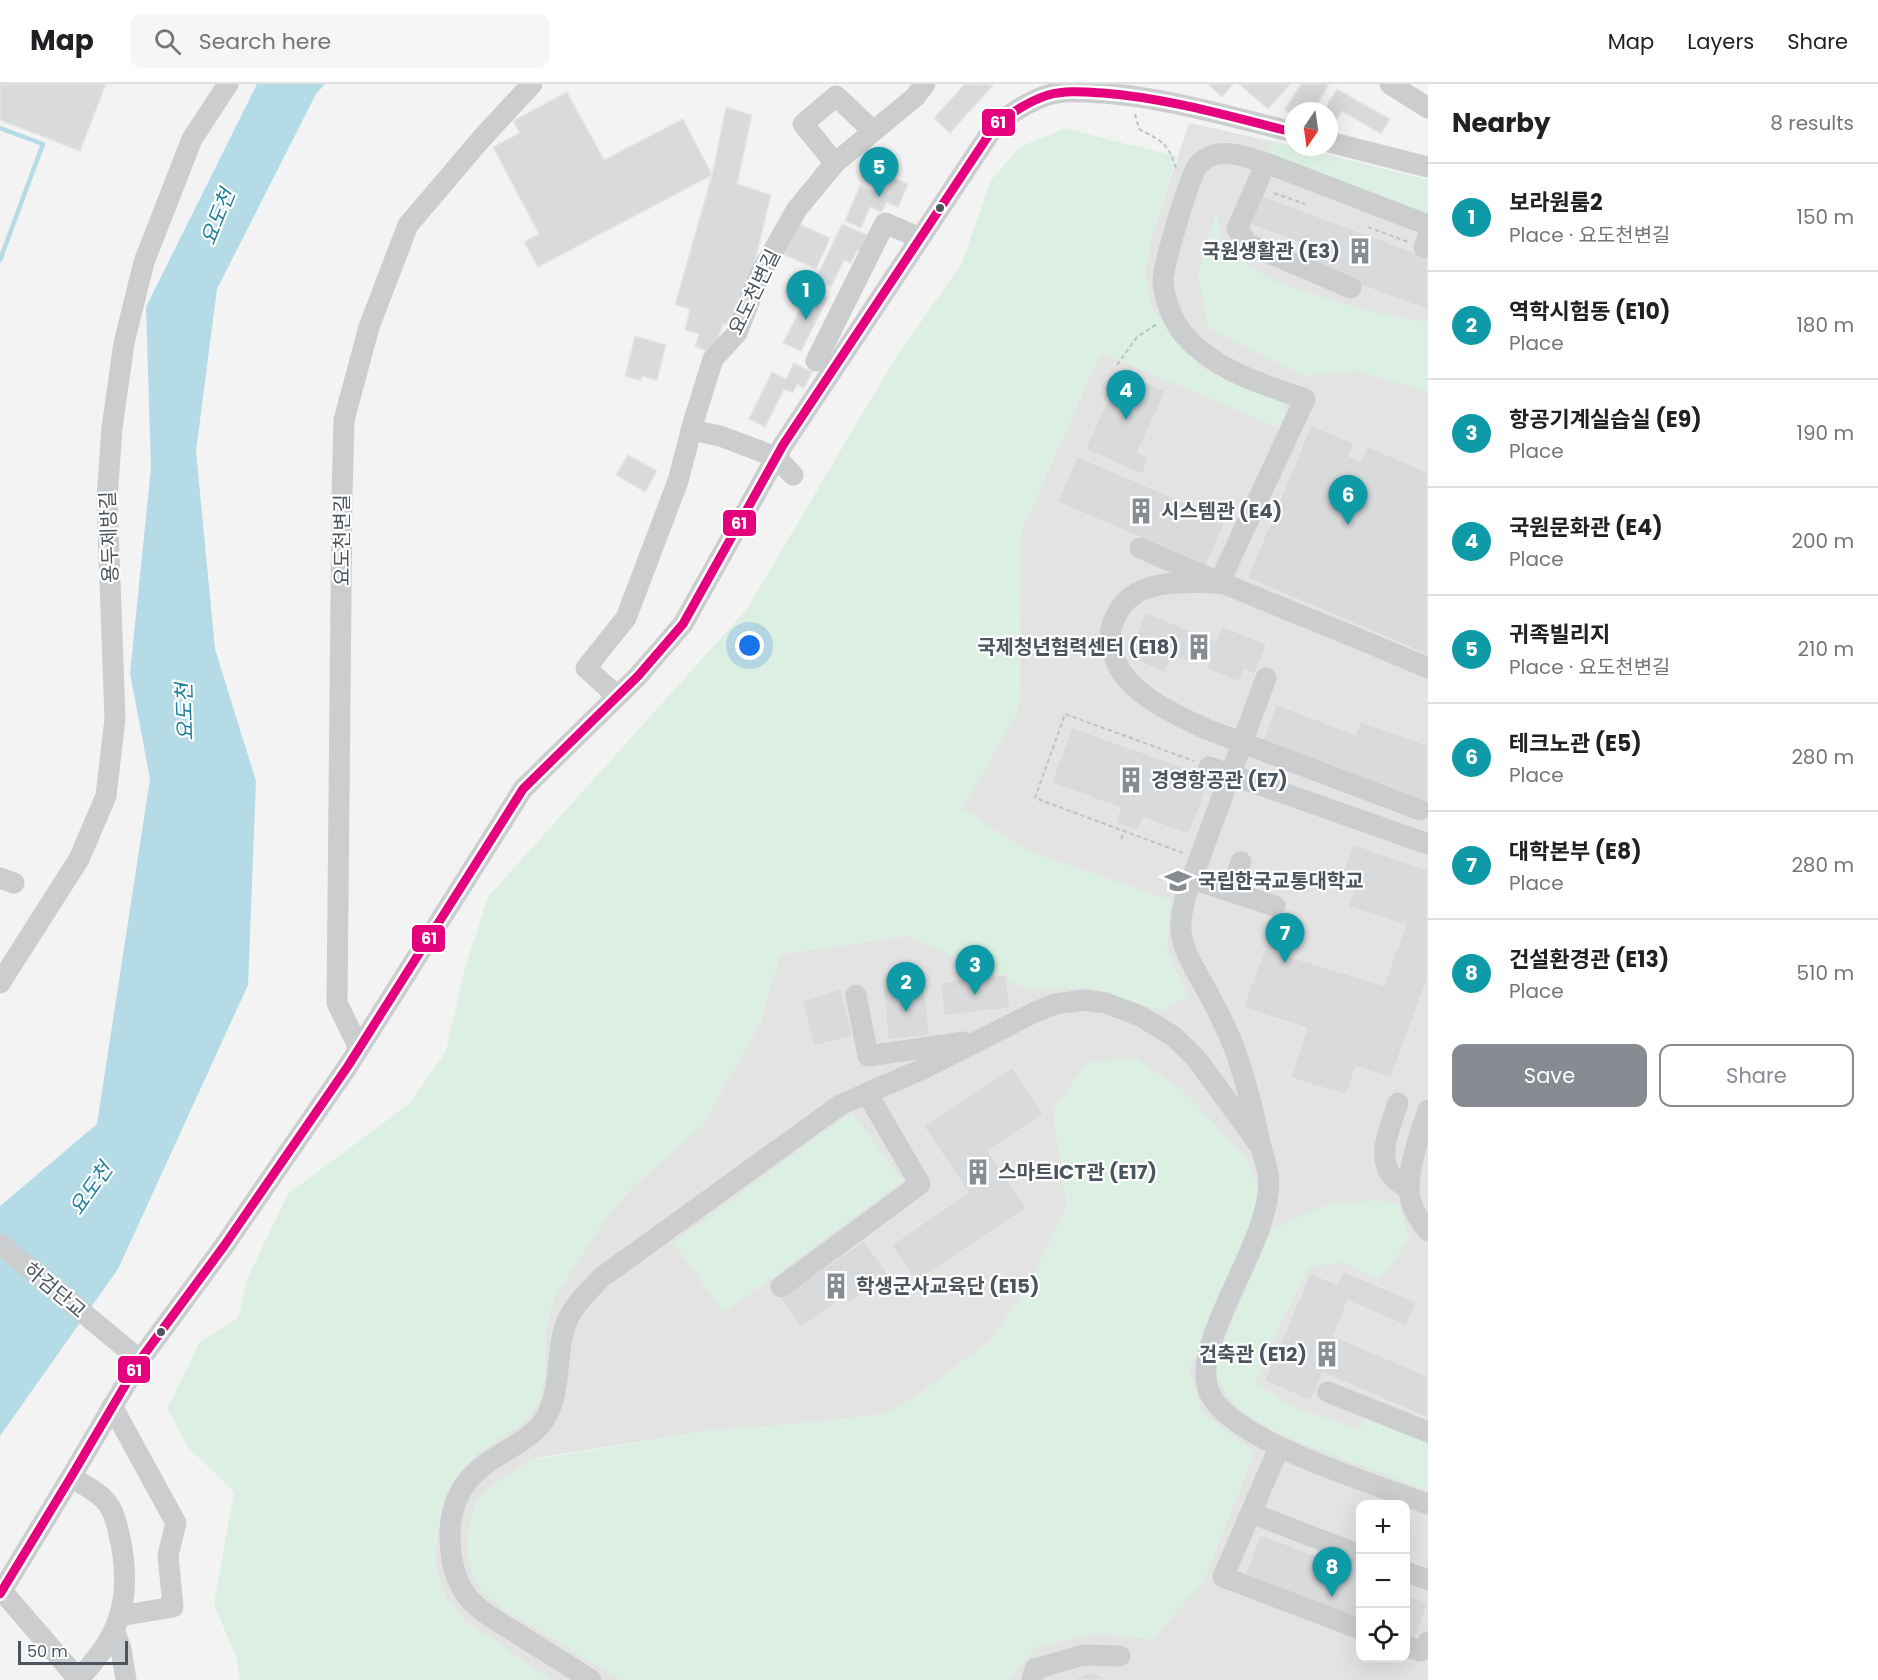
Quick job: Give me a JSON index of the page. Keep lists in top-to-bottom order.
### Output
{
  "streets": {
    "street": ["요도천변길", "용두제방길", "하검단교"]
  },
  "water": ["요도천"],
  "places": {
    "building": [
      "국원생활관 (E3)",
      "시스템관 (E4)",
      "국제청년협력센터 (E18)",
      "경영항공관 (E7)",
      "스마트ICT관 (E17)",
      "학생군사교육단 (E15)",
      "건축관 (E12)"
    ],
    "school or university": ["국립한국교통대학교"]
  },
  "lines": ["transit line 61"],
  "scale_bar": "50 m",
  "north": "bottom",
  "page": {
    "header": "Map",
    "search": "Search here",
    "nav": ["Map", "Layers", "Share"],
    "heading": ["Nearby", "8 results"],
    "pins": [
      "5",
      "1",
      "4",
      "6",
      "7",
      "3",
      "2",
      "8"
    ],
    "list": [
      {
        "mark": "1",
        "name": "보라원룸2",
        "note": "Place · 요도천변길",
        "value": "150 m"
      },
      {
        "mark": "2",
        "name": "역학시험동 (E10)",
        "note": "Place",
        "value": "180 m"
      },
      {
        "mark": "3",
        "name": "항공기계실습실 (E9)",
        "note": "Place",
        "value": "190 m"
      },
      {
        "mark": "4",
        "name": "국원문화관 (E4)",
        "note": "Place",
        "value": "200 m"
      },
      {
        "mark": "5",
        "name": "귀족빌리지",
        "note": "Place · 요도천변길",
        "value": "210 m"
      },
      {
        "mark": "6",
        "name": "테크노관 (E5)",
        "note": "Place",
        "value": "280 m"
      },
      {
        "mark": "7",
        "name": "대학본부 (E8)",
        "note": "Place",
        "value": "280 m"
      },
      {
        "mark": "8",
        "name": "건설환경관 (E13)",
        "note": "Place",
        "value": "510 m"
      }
    ],
    "buttons": ["Save", "Share"],
    "map_buttons": ["+", "−"],
    "scale": "50 m"
  }
}
